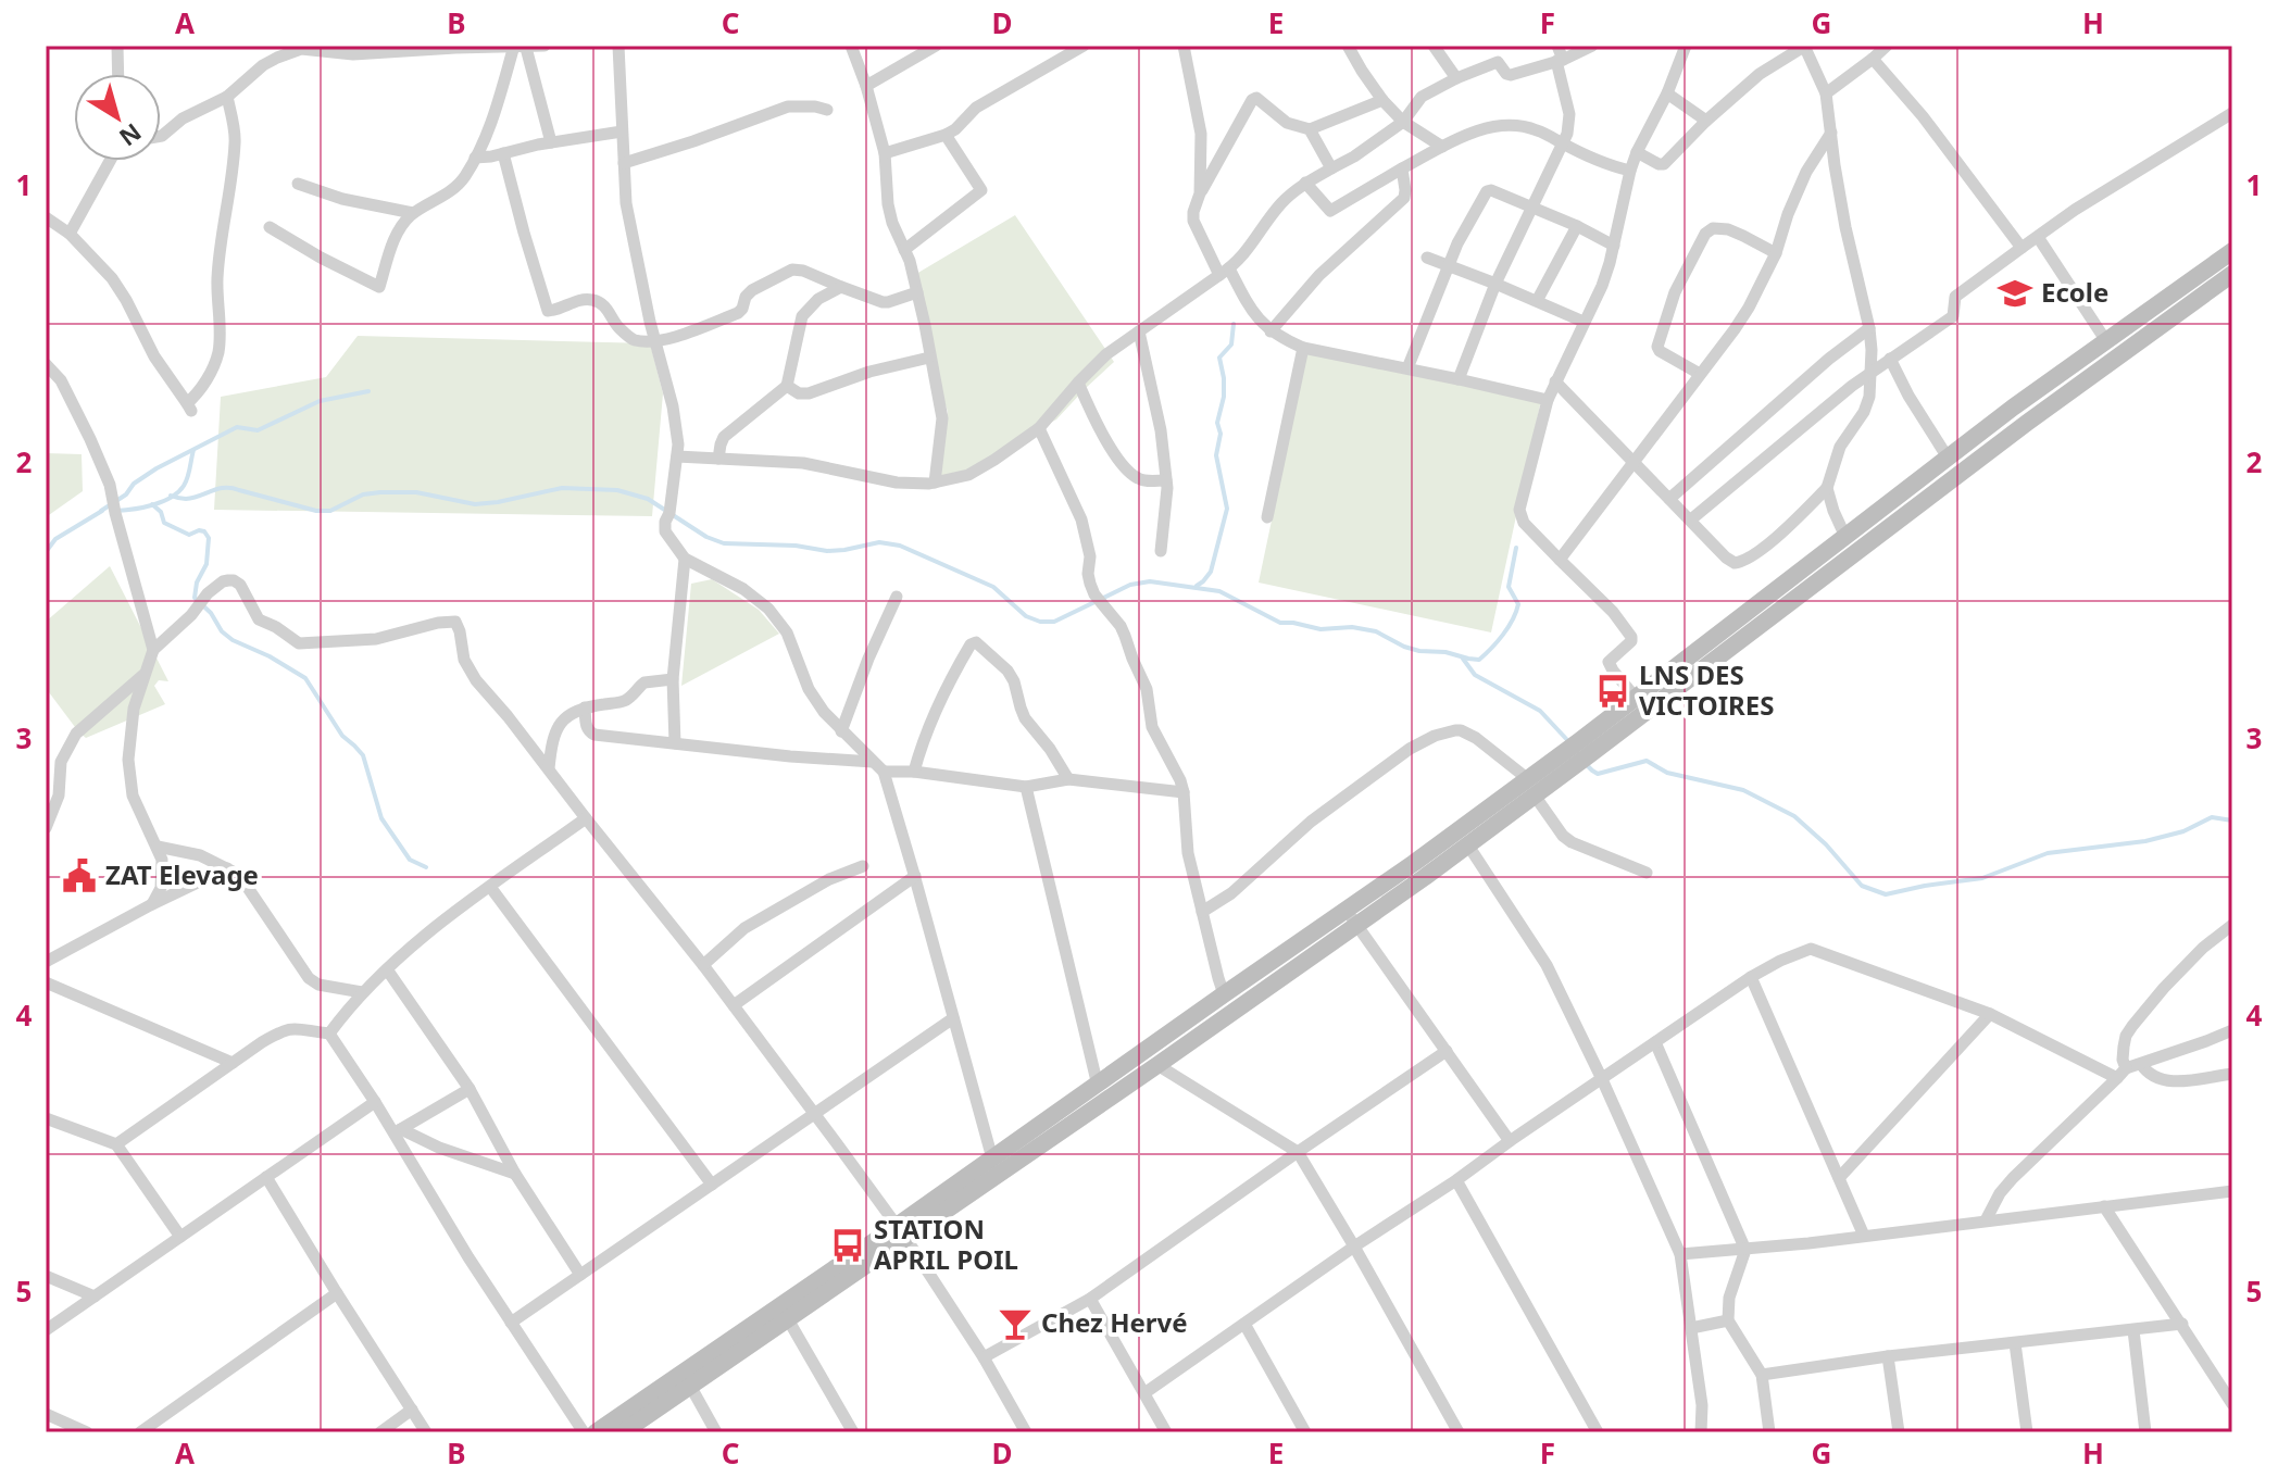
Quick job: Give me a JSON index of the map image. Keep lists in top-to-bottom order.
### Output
{
  "places": {
    "school or university": ["Ecole"],
    "bus stop": ["LNS DES VICTOIRES", "STATION APRIL POIL"],
    "public building": ["ZAT Elevage"],
    "bar": ["Chez Hervé"]
  },
  "north": "bottom right",
  "grid": {
    "columns": [
      "A",
      "B",
      "C",
      "D",
      "E",
      "F",
      "G",
      "H"
    ],
    "rows": [
      "1",
      "2",
      "3",
      "4",
      "5"
    ]
  }
}
